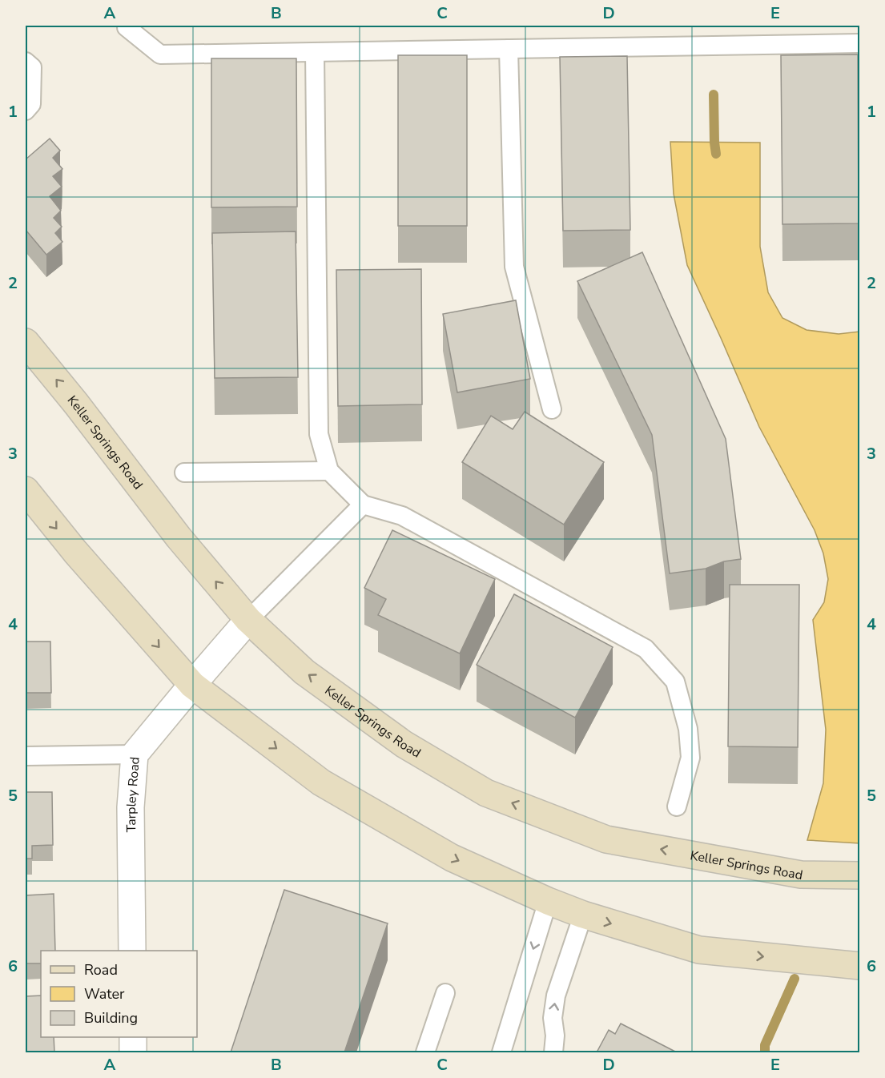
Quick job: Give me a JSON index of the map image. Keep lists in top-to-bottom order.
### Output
{
  "streets": {
    "main road": ["Keller Springs Road"],
    "street": ["Tarpley Road"]
  },
  "crossings": [
    ["Keller Springs Road", "Tarpley Road"]
  ],
  "legend": ["Road", "Water", "Building"],
  "grid": {
    "columns": [
      "A",
      "B",
      "C",
      "D",
      "E"
    ],
    "rows": [
      "1",
      "2",
      "3",
      "4",
      "5",
      "6"
    ]
  }
}
